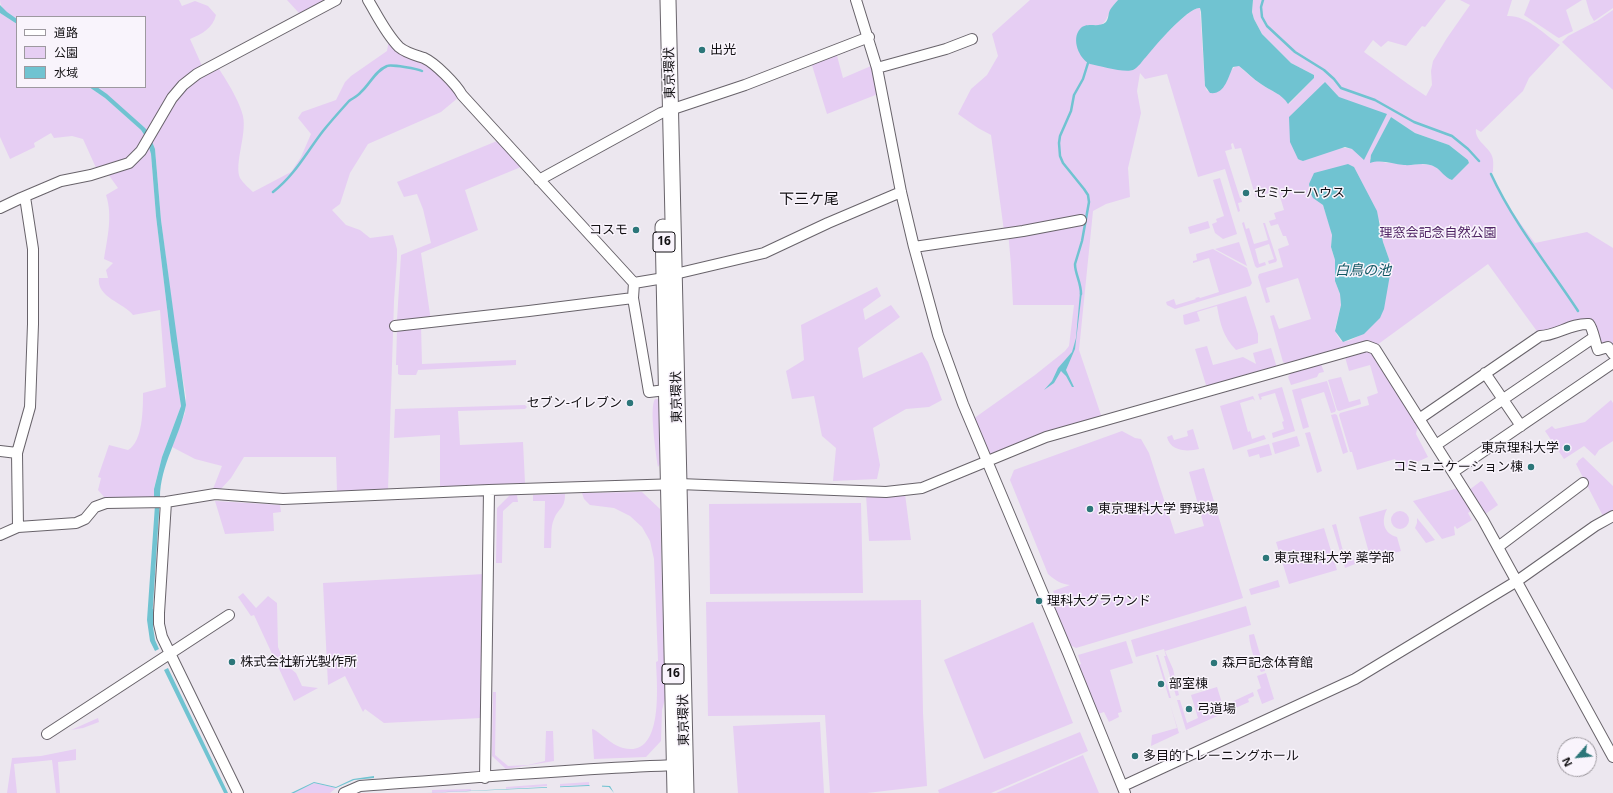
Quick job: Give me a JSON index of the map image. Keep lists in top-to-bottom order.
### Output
{
  "streets": {
    "highway": ["東京環状", "16"]
  },
  "districts": ["下三ケ尾"],
  "water": ["白鳥の池"],
  "parks": ["理窓会記念自然公園"],
  "places": [
    "出光",
    "セミナーハウス",
    "コスモ",
    "セブン-イレブン",
    "東京理科大学",
    "コミュニケーション棟",
    "東京理科大学 野球場",
    "東京理科大学 薬学部",
    "理科大グラウンド",
    "株式会社新光製作所",
    "森戸記念体育館",
    "部室棟",
    "弓道場",
    "多目的トレーニングホール"
  ],
  "legend": ["道路", "公園", "水域"],
  "north": "bottom left"
}
